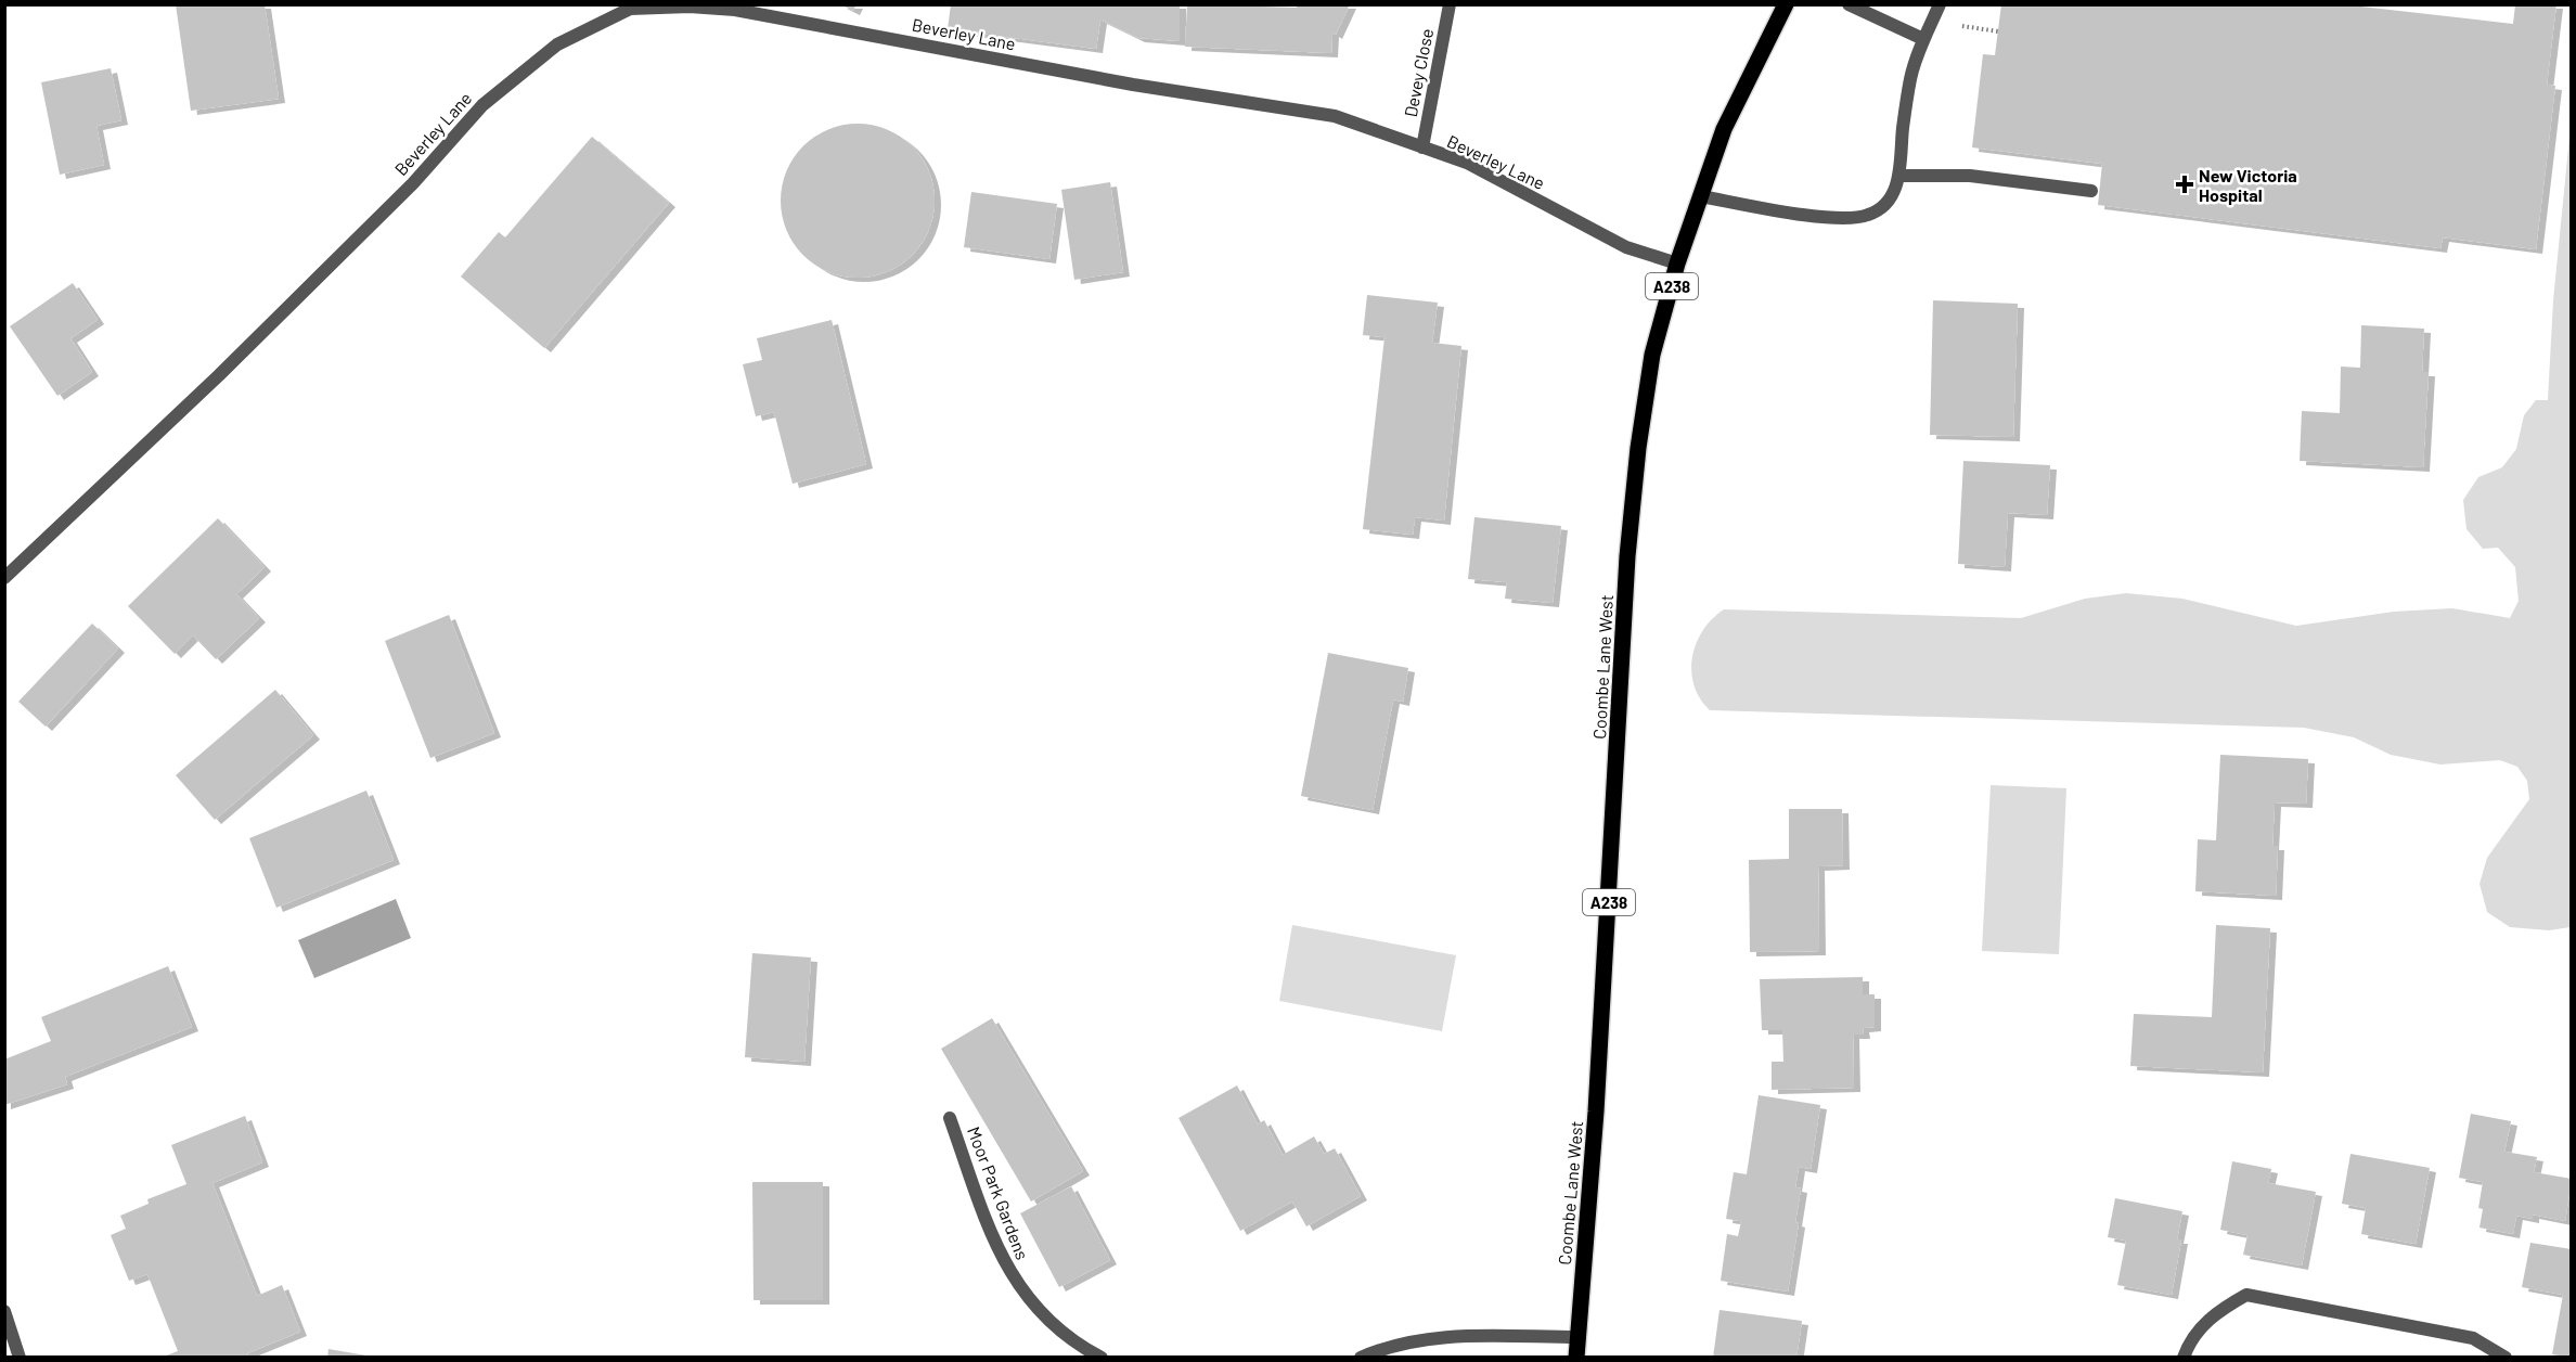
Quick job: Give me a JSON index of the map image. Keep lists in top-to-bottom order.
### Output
{
  "streets": {
    "main road": ["A238", "Coombe Lane West"],
    "street": ["Beverley Lane", "Devey Close", "Moor Park Gardens"]
  },
  "crossings": [
    ["Beverley Lane", "Devey Close"],
    ["Beverley Lane", "Coombe Lane West"]
  ],
  "places": {
    "health": ["New Victoria Hospital"]
  }
}
